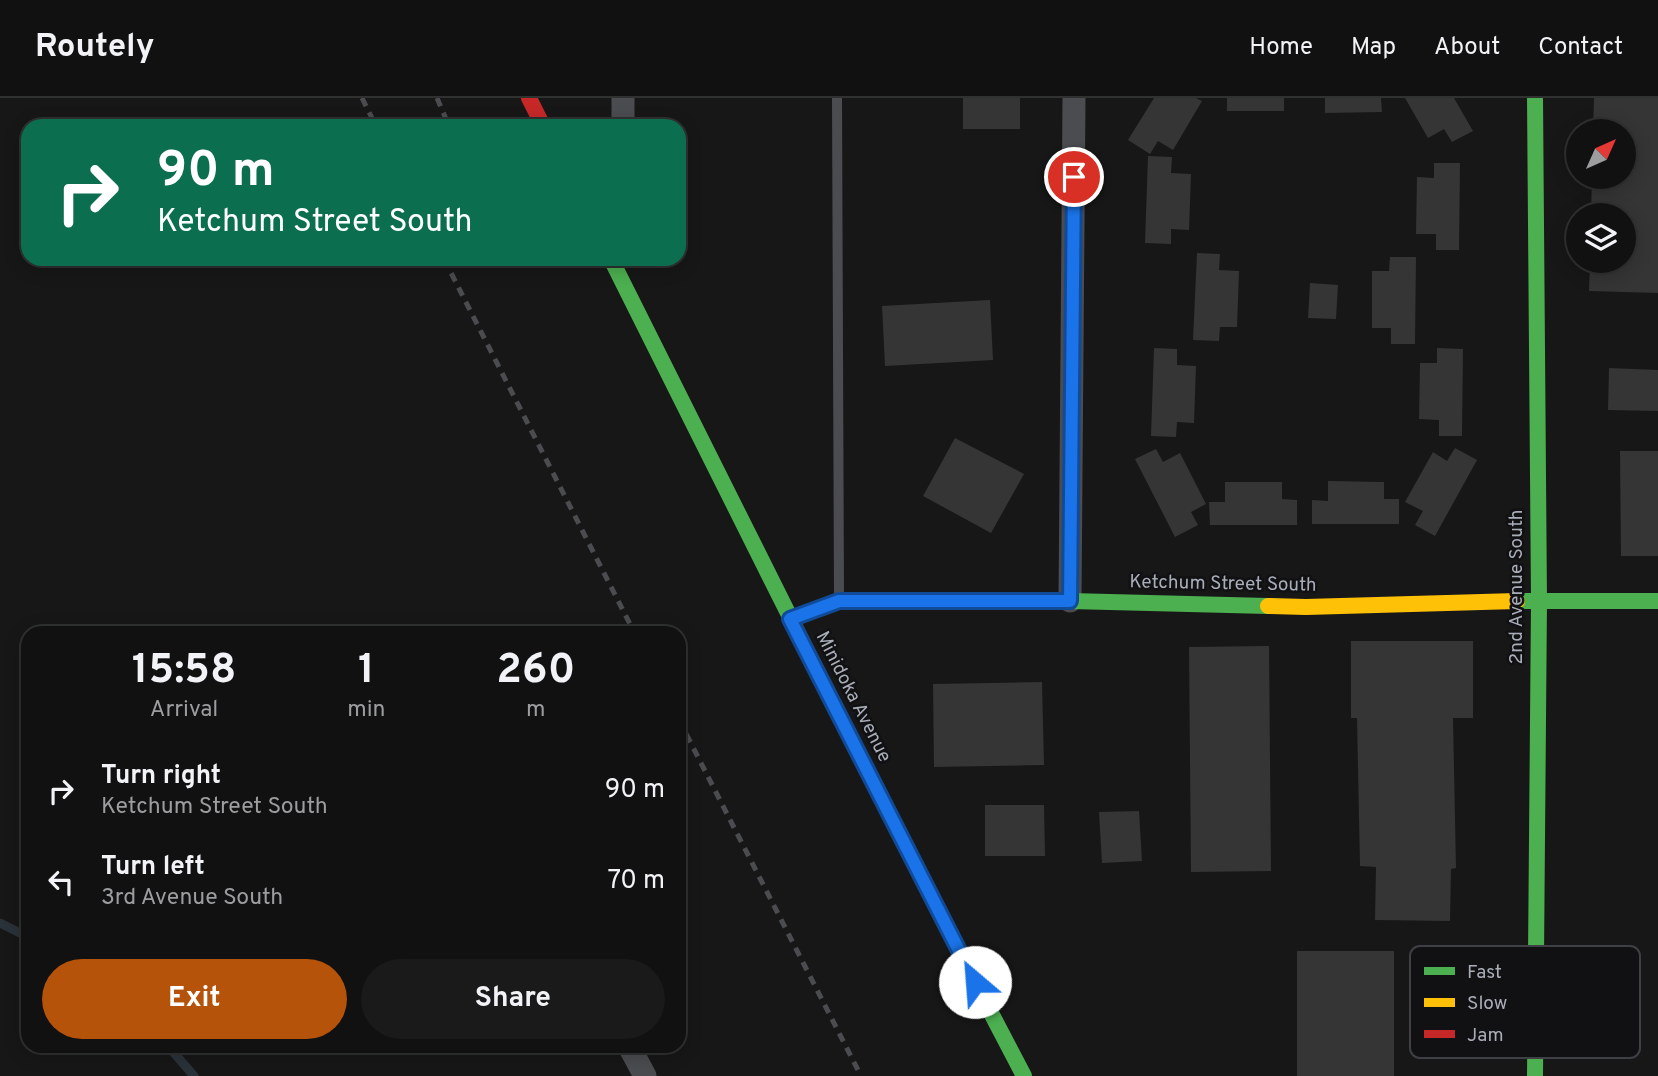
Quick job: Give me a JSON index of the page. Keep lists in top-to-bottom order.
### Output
{
  "streets": {
    "street": ["Ketchum Street South", "2nd Avenue South", "Minidoka Avenue"]
  },
  "crossings": [
    ["Ketchum Street South", "2nd Avenue South"],
    ["Ketchum Street South", "Minidoka Avenue"]
  ],
  "legend": ["Fast", "Slow", "Jam"],
  "north": "top right",
  "page": {
    "header": "Routely",
    "nav": [
      "Home",
      "Map",
      "About",
      "Contact"
    ],
    "turn": ["90 m", "Ketchum Street South"],
    "eta": [
      "15:58",
      "Arrival",
      "1",
      "min",
      "260",
      "m"
    ],
    "list": [
      {
        "name": "Turn right",
        "note": "Ketchum Street South",
        "value": "90 m"
      },
      {
        "name": "Turn left",
        "note": "3rd Avenue South",
        "value": "70 m"
      }
    ],
    "buttons": ["Exit", "Share"]
  }
}
